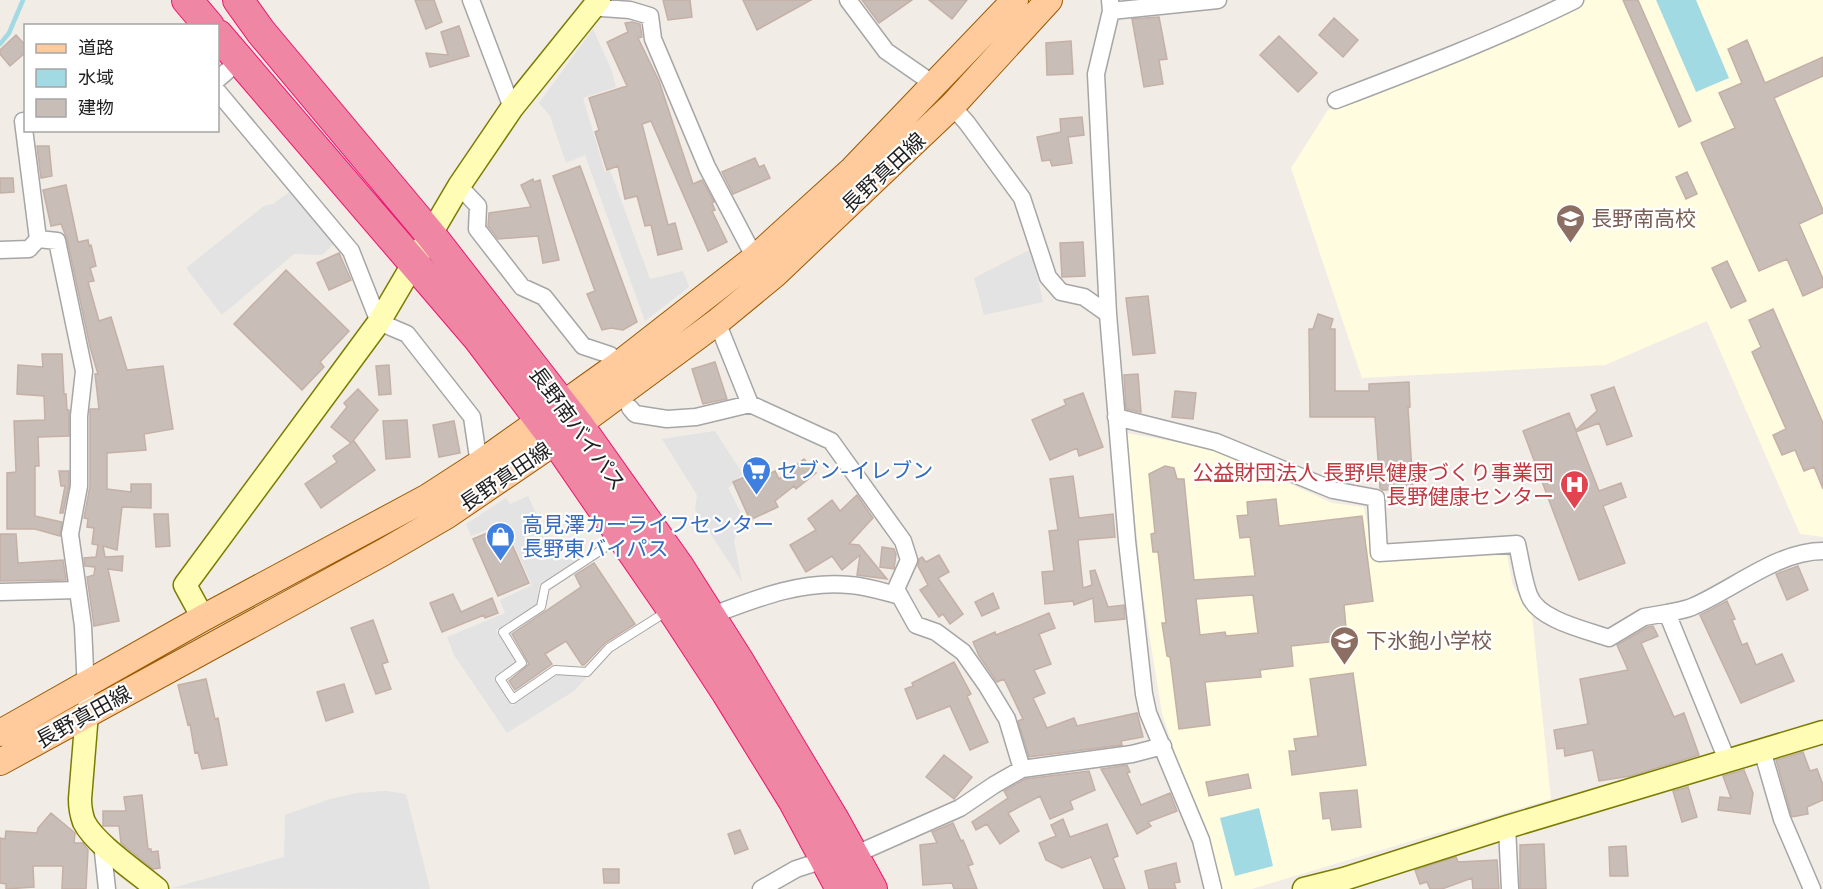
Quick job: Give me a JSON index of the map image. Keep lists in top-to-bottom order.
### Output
{
  "streets": {
    "highway": ["長野南バイパス"],
    "main road": ["長野真田線"]
  },
  "crossings": [
    ["長野真田線", "長野南バイパス"]
  ],
  "places": {
    "school or university": ["長野南高校", "下氷鉋小学校"],
    "supermarket": ["セブン-イレブン"],
    "hospital": ["公益財団法人 長野県健康づくり事業団 長野健康センター"],
    "shop": ["高見澤カーライフセンター 長野東バイパス"]
  },
  "legend": ["道路", "水域", "建物"]
}
